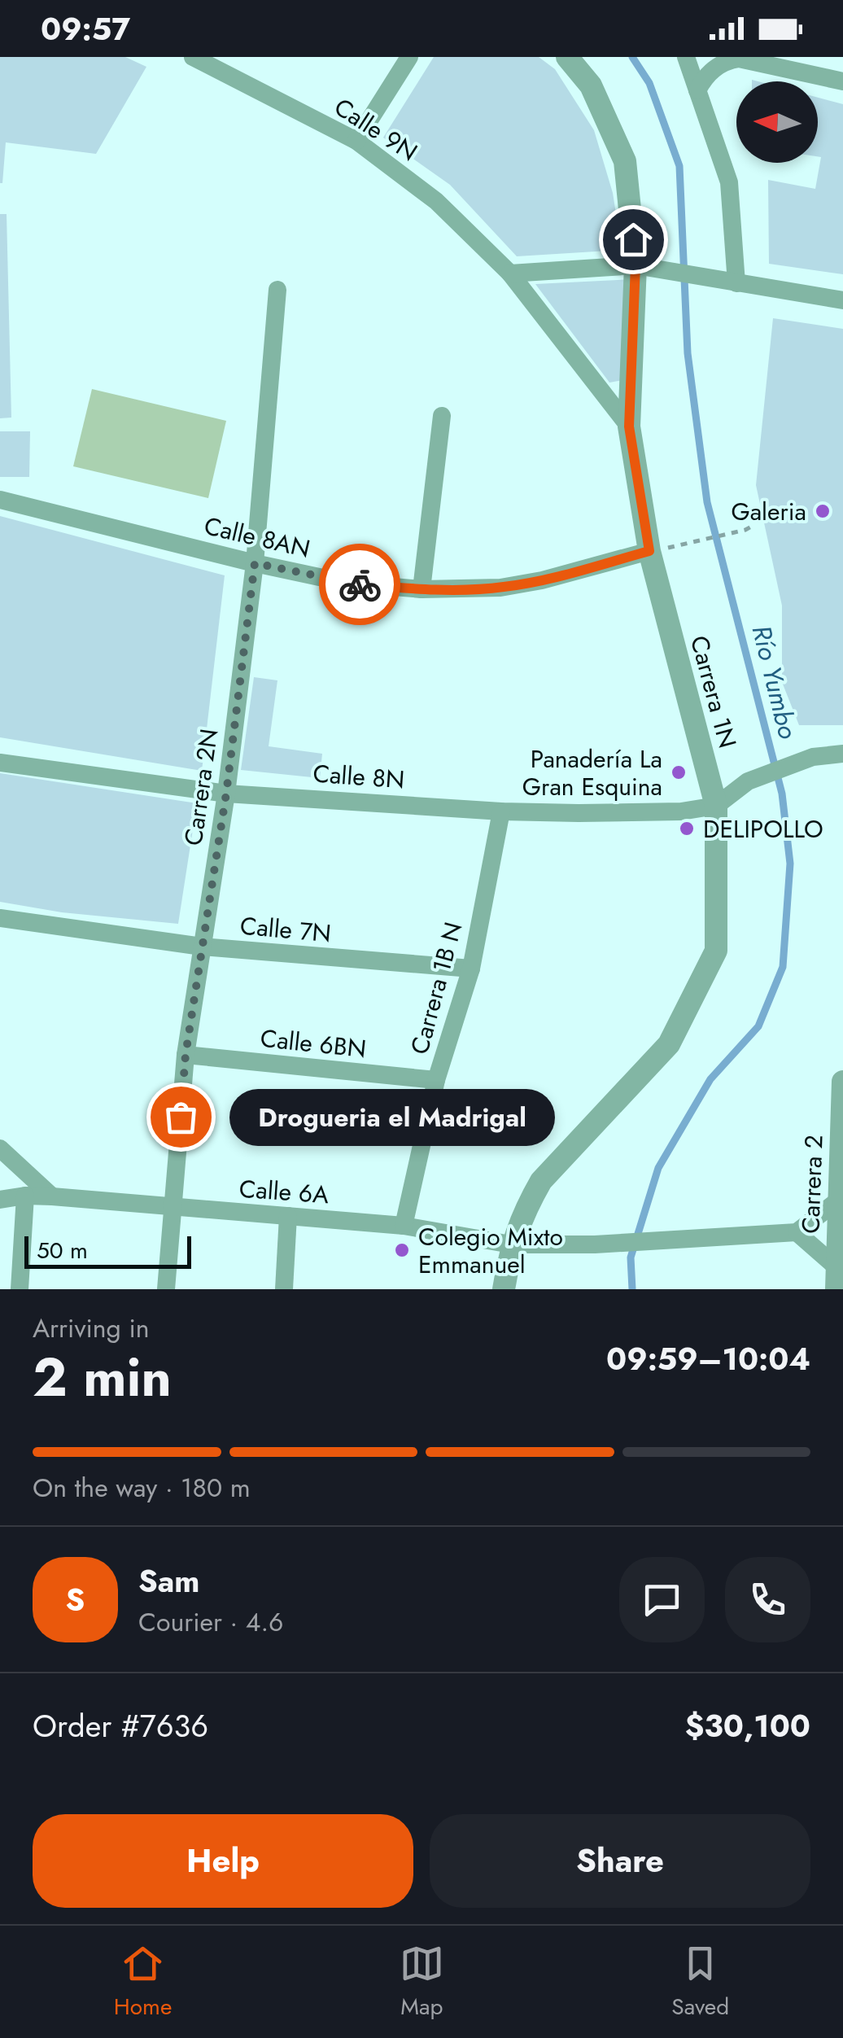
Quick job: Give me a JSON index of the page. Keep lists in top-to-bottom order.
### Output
{
  "streets": {
    "street": [
      "Calle 9N",
      "Calle 8AN",
      "Carrera 1N",
      "Calle 8N",
      "Carrera 2N",
      "Calle 7N",
      "Carrera 1B N",
      "Calle 6BN",
      "Carrera 2",
      "Calle 6A"
    ]
  },
  "crossings": [
    ["Calle 9N", "Carrera 1N"],
    ["Calle 8AN", "Carrera 1N"],
    ["Calle 8AN", "Carrera 2N"],
    ["Carrera 1N", "Calle 8N"],
    ["Carrera 1N", "Calle 6A"],
    ["Calle 8N", "Carrera 2N"],
    ["Calle 8N", "Carrera 1B N"],
    ["Carrera 2N", "Calle 7N"],
    ["Carrera 2N", "Calle 6BN"],
    ["Carrera 2N", "Calle 6A"],
    ["Calle 7N", "Carrera 1B N"],
    ["Carrera 1B N", "Calle 6BN"],
    ["Carrera 1B N", "Calle 6A"]
  ],
  "water": ["Río Yumbo"],
  "places": [
    "Galeria",
    "Panadería La Gran Esquina",
    "DELIPOLLO",
    "Drogueria el Madrigal",
    "Colegio Mixto Emmanuel"
  ],
  "scale_bar": "50 m",
  "north": "left",
  "page": {
    "status": "09:57",
    "bubble": "Drogueria el Madrigal",
    "scale": "50 m",
    "heading": ["2 min", "Arriving in", "09:59–10:04"],
    "panel": [
      "Sam",
      "Courier · 4.6",
      "Order #7636",
      "$30,100"
    ],
    "bar": "On the way · 180 m",
    "round": "S",
    "buttons": ["Help", "Share"],
    "tabs": ["Home", "Map", "Saved"]
  }
}
